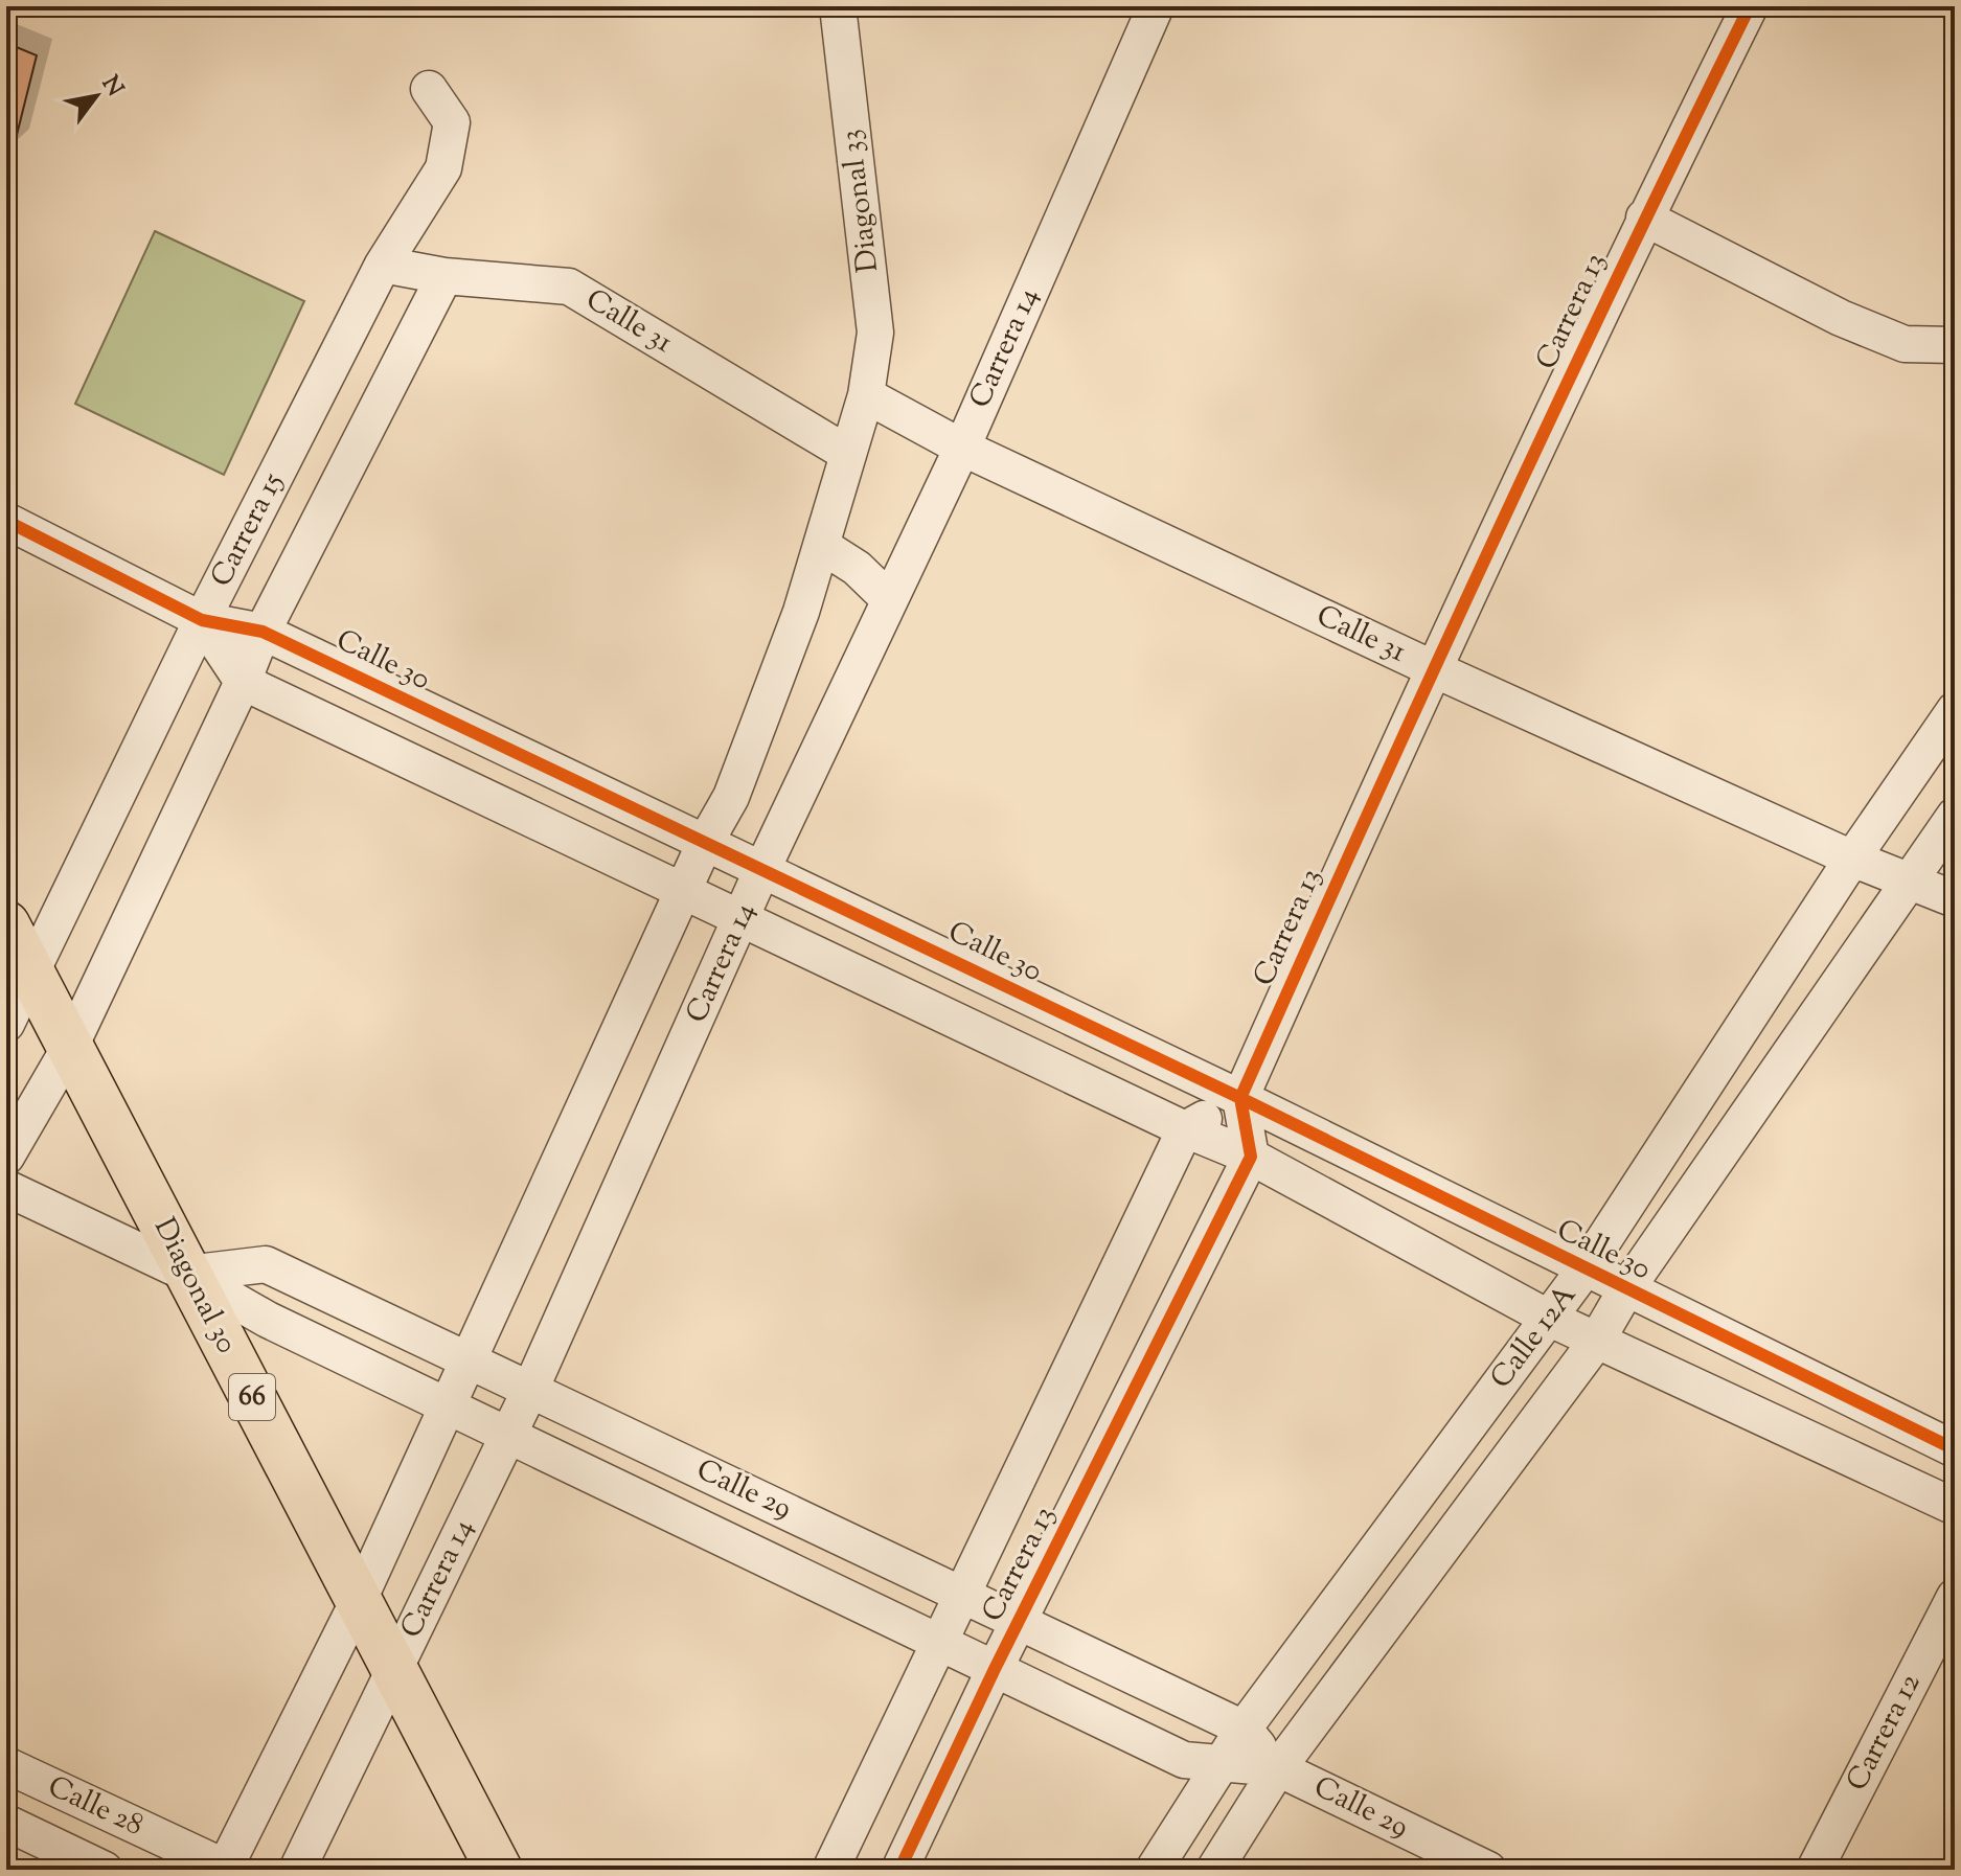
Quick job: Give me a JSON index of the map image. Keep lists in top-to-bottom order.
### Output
{
  "streets": {
    "main road": ["Diagonal 30", "66"],
    "street": [
      "Diagonal 33",
      "Carrera 13",
      "Calle 31",
      "Carrera 14",
      "Carrera 15",
      "Calle 30",
      "Calle 12A",
      "Calle 29",
      "Carrera 12",
      "Calle 28"
    ]
  },
  "crossings": [
    ["Diagonal 33", "Calle 31"],
    ["Carrera 13", "Calle 31"],
    ["Carrera 13", "Calle 30"],
    ["Carrera 13", "Calle 29"],
    ["Calle 31", "Carrera 14"],
    ["Calle 31", "Carrera 15"],
    ["Calle 31", "Calle 12A"],
    ["Carrera 14", "Calle 30"],
    ["Carrera 14", "Diagonal 30"],
    ["Carrera 14", "Calle 29"],
    ["Carrera 15", "Calle 30"],
    ["Carrera 15", "Diagonal 30"],
    ["Calle 30", "Calle 12A"],
    ["Diagonal 30", "Calle 29"],
    ["Calle 12A", "Calle 29"]
  ],
  "north": "top right"
}
